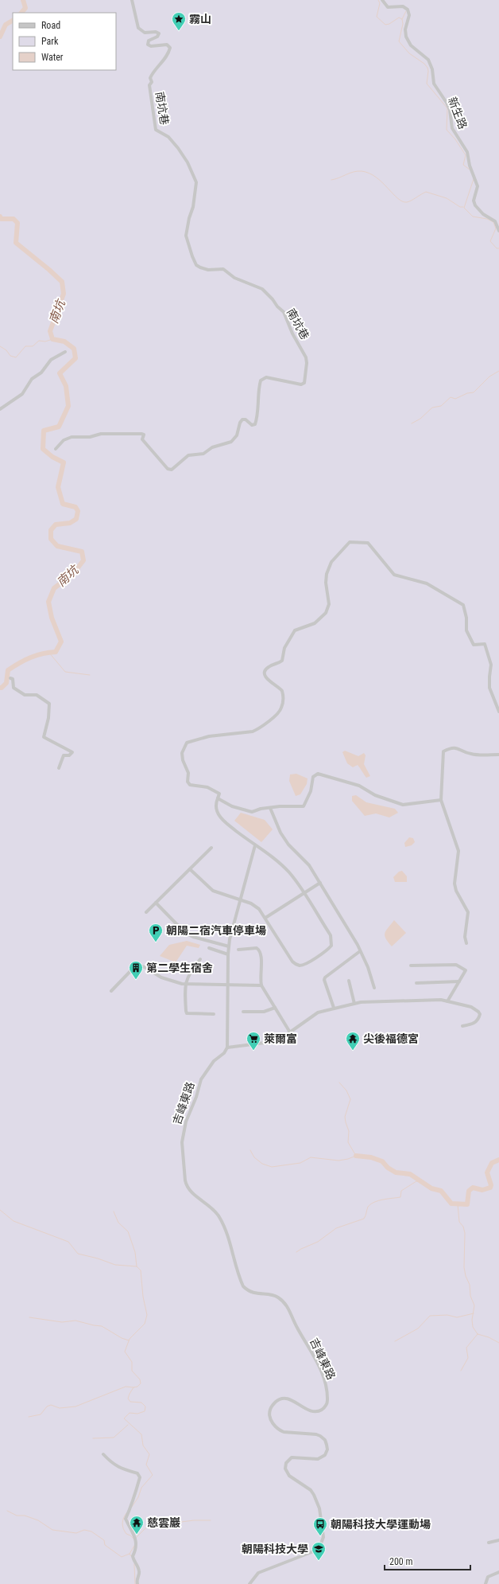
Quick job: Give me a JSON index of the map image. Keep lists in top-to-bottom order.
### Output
{
  "streets": {
    "street": ["南坑巷", "新生路", "吉峰東路"]
  },
  "water": ["南坑"],
  "places": {
    "place": ["霧山"],
    "parking": ["朝陽二宿汽車停車場"],
    "building": ["第二學生宿舍"],
    "supermarket": ["萊爾富"],
    "temple": ["尖後福德宮", "慈雲巖"],
    "bus stop": ["朝陽科技大學運動場"],
    "school or university": ["朝陽科技大學"]
  },
  "legend": ["Road", "Park", "Water"],
  "scale_bar": "200 m"
}
